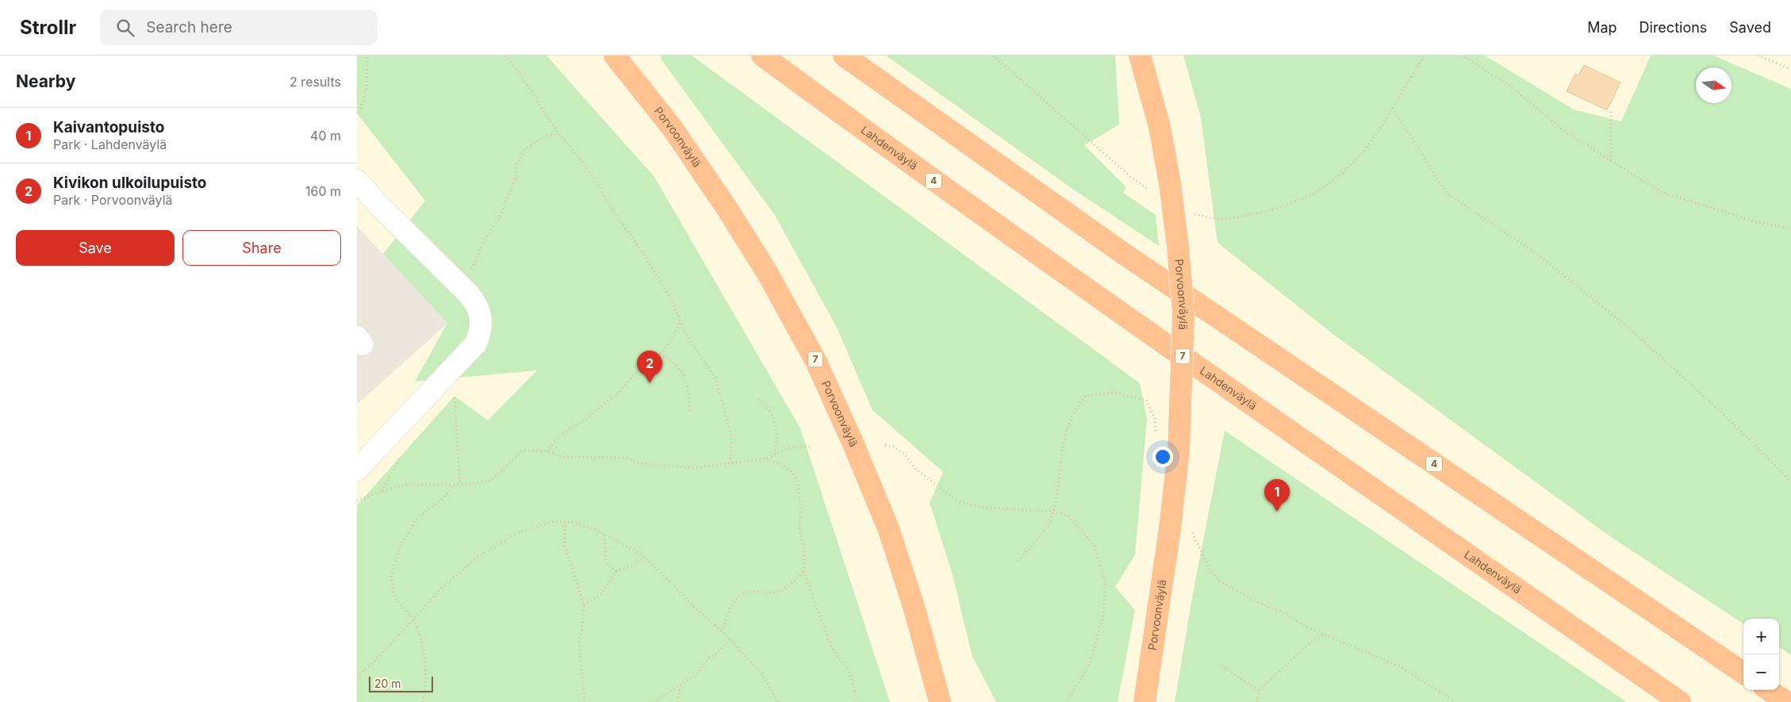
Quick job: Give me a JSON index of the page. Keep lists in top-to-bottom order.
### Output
{
  "streets": {
    "highway": [
      "Porvoonväylä",
      "Lahdenväylä",
      "4",
      "7"
    ]
  },
  "scale_bar": "20 m",
  "north": "right",
  "page": {
    "header": "Strollr",
    "search": "Search here",
    "nav": ["Map", "Directions", "Saved"],
    "heading": ["Nearby", "2 results"],
    "list": [
      {
        "mark": "1",
        "name": "Kaivantopuisto",
        "note": "Park · Lahdenväylä",
        "value": "40 m"
      },
      {
        "mark": "2",
        "name": "Kivikon ulkoilupuisto",
        "note": "Park · Porvoonväylä",
        "value": "160 m"
      }
    ],
    "buttons": ["Save", "Share"],
    "pins": ["2", "1"],
    "map_buttons": ["+", "−"],
    "scale": "20 m"
  }
}
